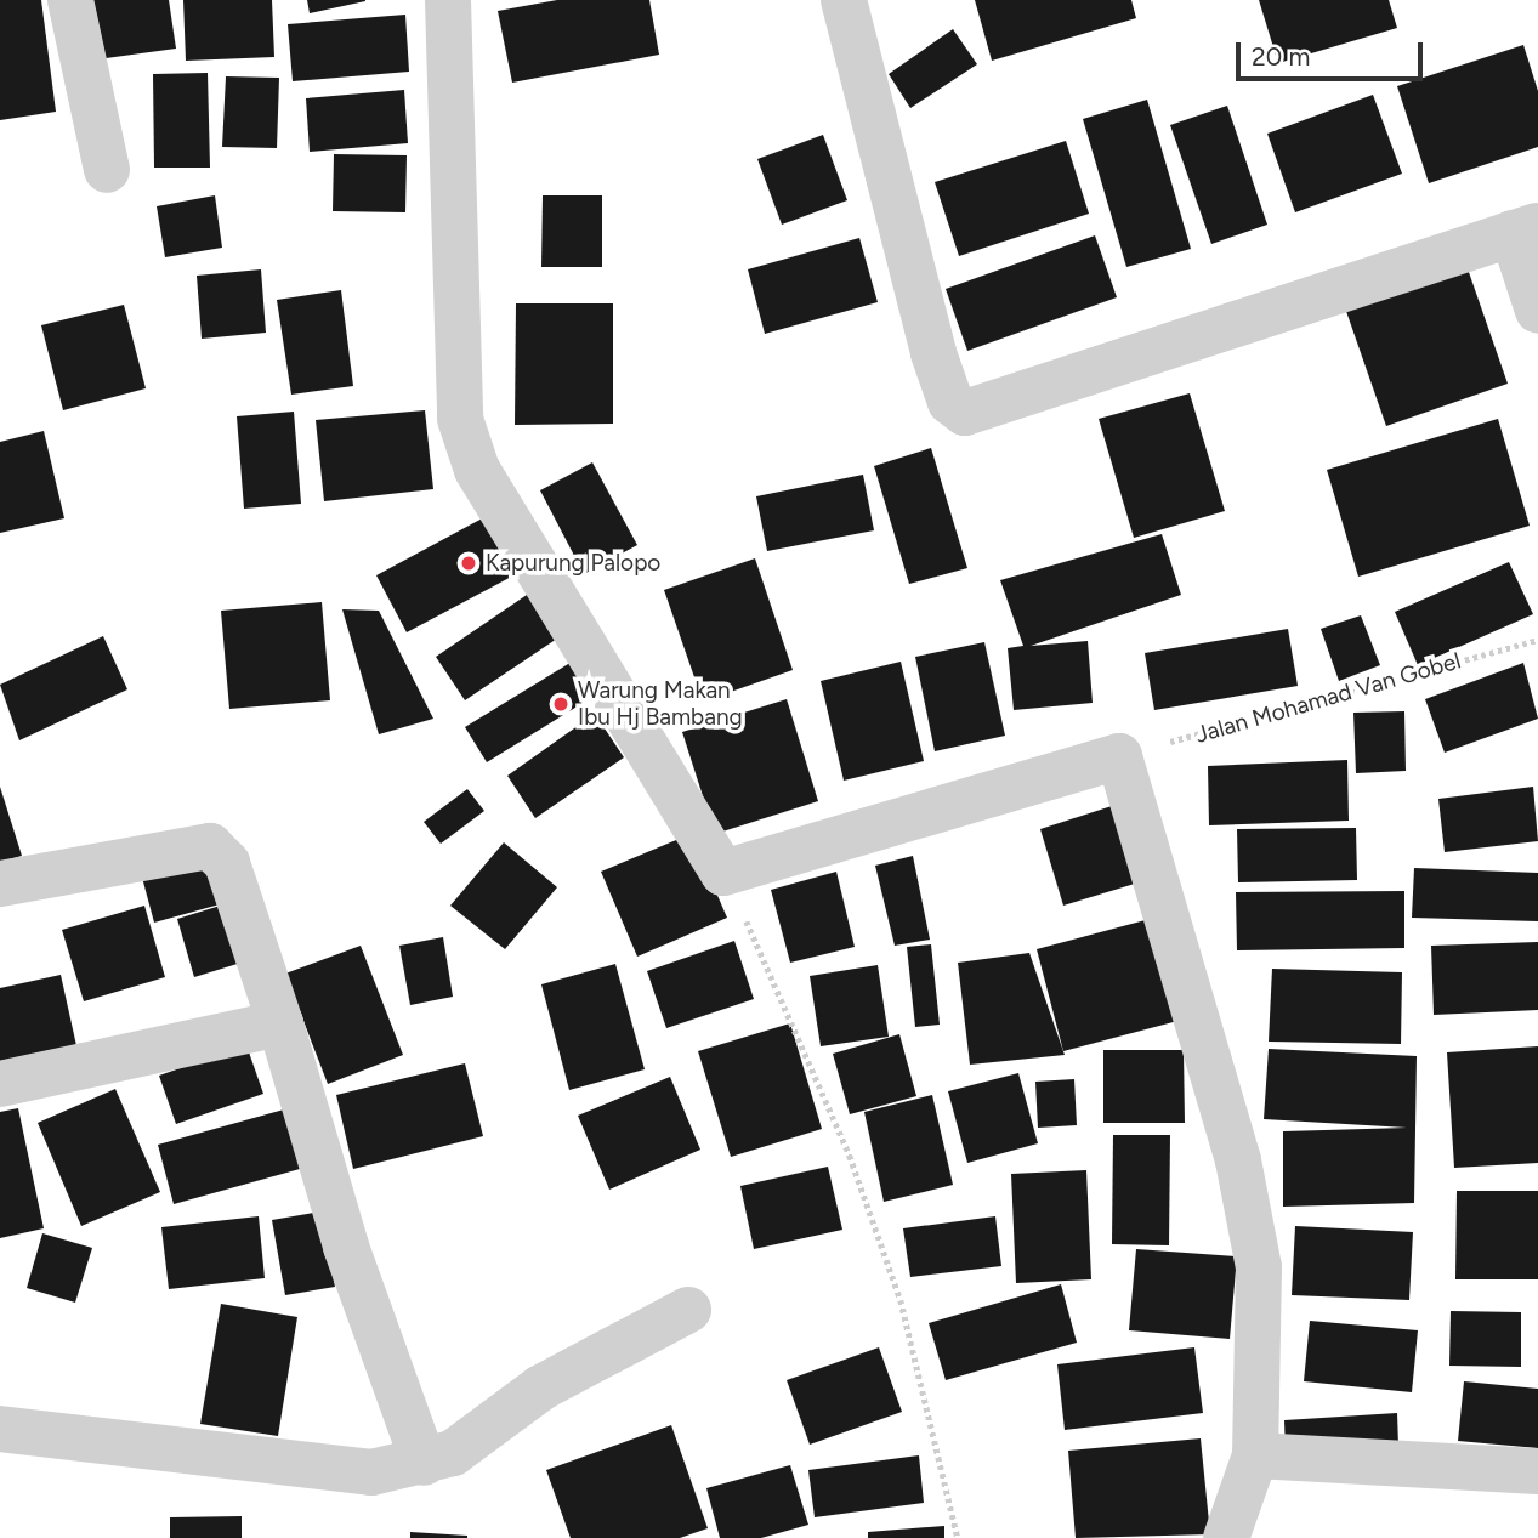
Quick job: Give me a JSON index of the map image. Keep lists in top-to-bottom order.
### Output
{
  "streets": {
    "path": ["Jalan Mohamad Van Gobel"]
  },
  "places": ["Kapurung Palopo", "Warung Makan Ibu Hj Bambang"],
  "scale_bar": "20 m"
}
